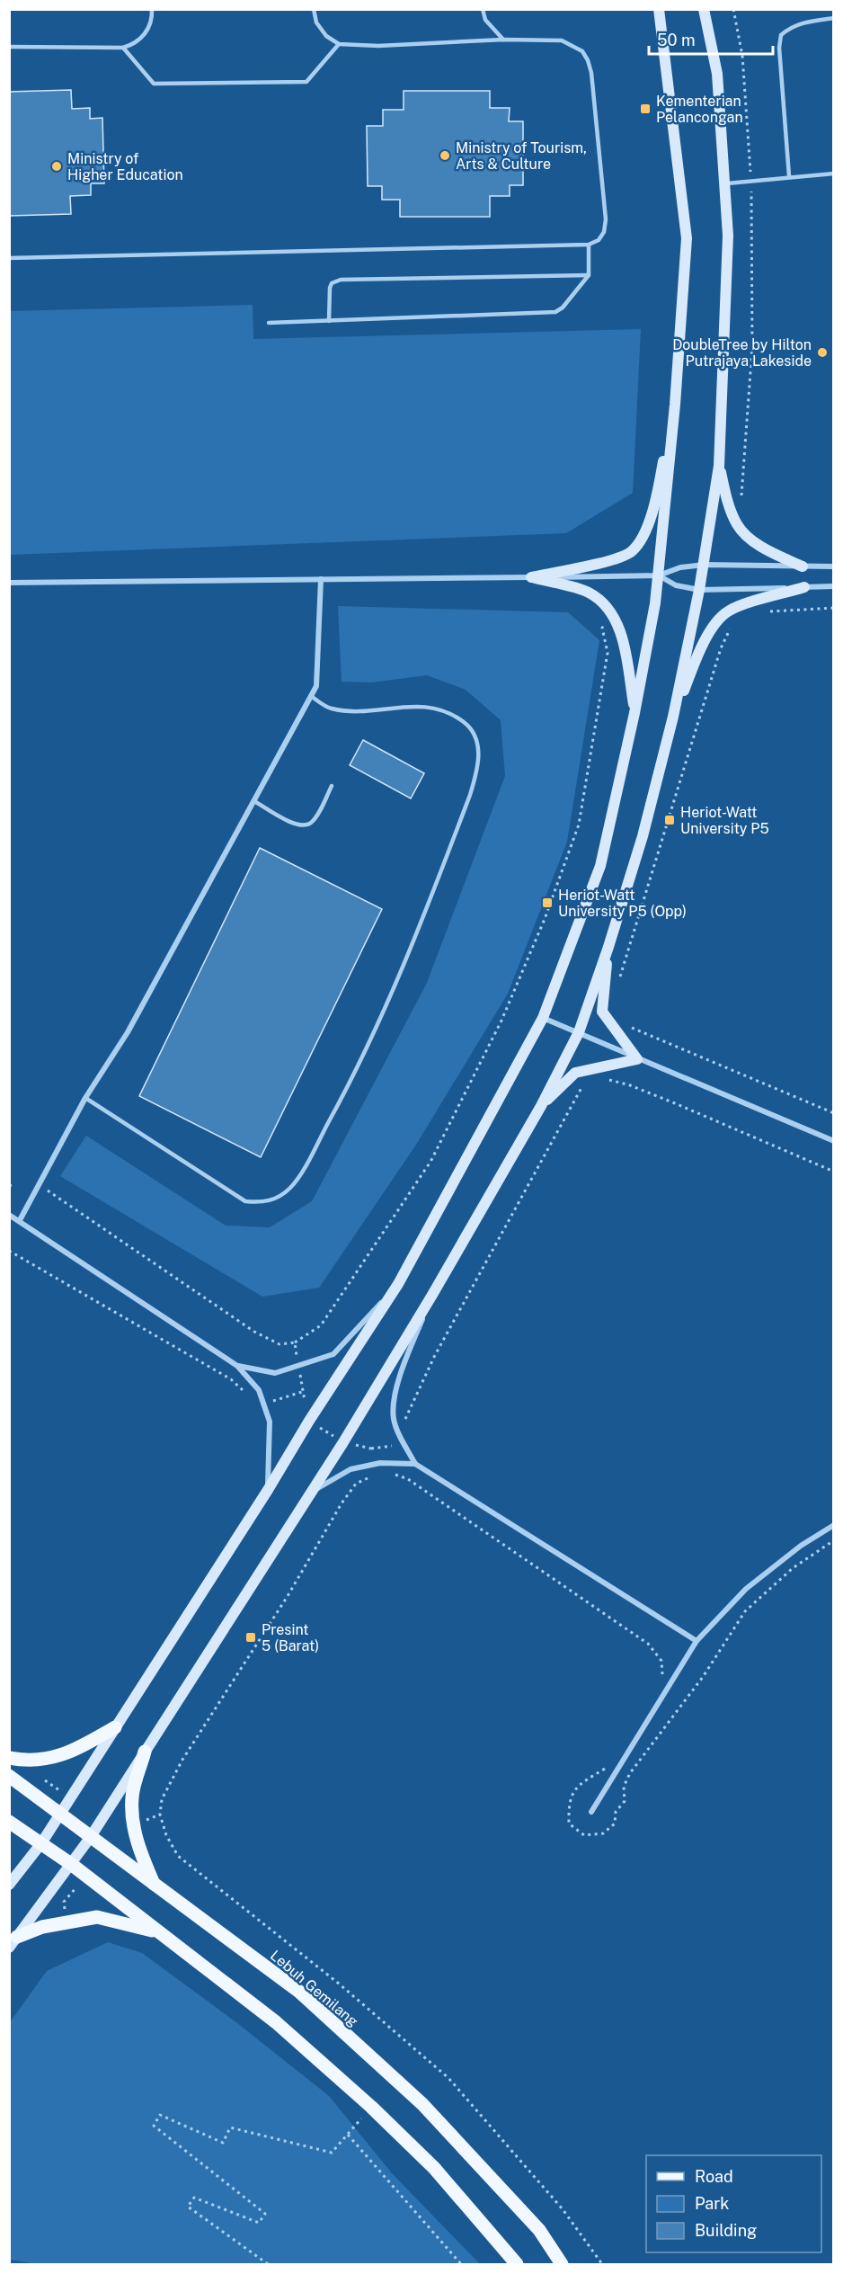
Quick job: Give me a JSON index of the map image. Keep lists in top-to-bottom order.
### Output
{
  "streets": {
    "main road": ["Lebuh Gemilang"]
  },
  "places": {
    "transit": [
      "Kementerian Pelancongan",
      "Heriot-Watt University P5",
      "Heriot-Watt University P5 (Opp)",
      "Presint 5 (Barat)"
    ],
    "other": ["Ministry of Tourism, Arts & Culture", "Ministry of Higher Education", "DoubleTree by Hilton Putrajaya Lakeside"]
  },
  "legend": ["Road", "Park", "Building"],
  "scale_bar": "50 m"
}
